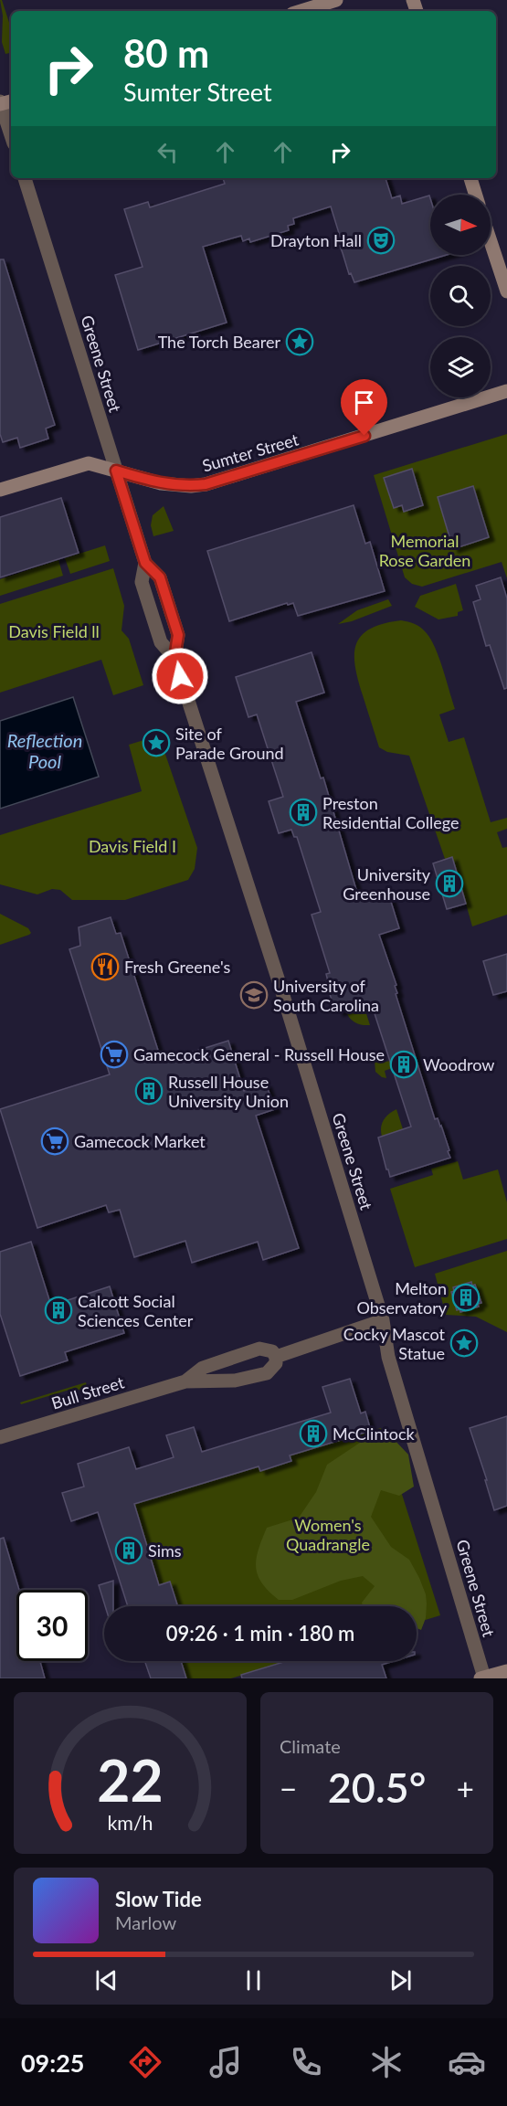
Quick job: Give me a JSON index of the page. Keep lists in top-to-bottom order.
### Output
{
  "streets": {
    "street": ["Greene Street", "Sumter Street", "Bull Street"]
  },
  "crossings": [
    ["Greene Street", "Sumter Street"],
    ["Greene Street", "Bull Street"]
  ],
  "water": ["Reflection Pool"],
  "parks": [
    "Memorial Rose Garden",
    "Davis Field ll",
    "Davis Field I",
    "Women's Quadrangle"
  ],
  "places": {
    "theatre": ["Drayton Hall"],
    "place": ["The Torch Bearer", "Site of Parade Ground", "Cocky Mascot Statue"],
    "building": [
      "Preston Residential College",
      "University Greenhouse",
      "Woodrow",
      "Russell House University Union",
      "Melton Observatory",
      "Calcott Social Sciences Center",
      "McClintock",
      "Sims"
    ],
    "restaurant": ["Fresh Greene's"],
    "school or university": ["University of South Carolina"],
    "supermarket": ["Gamecock General - Russell House", "Gamecock Market"]
  },
  "north": "right",
  "page": {
    "turn": ["80 m", "Sumter Street"],
    "limit": "30",
    "trip": "09:26 · 1 min · 180 m",
    "tile": "Climate",
    "heat": ["−", "20.5°", "+"],
    "song": ["Slow Tide", "Marlow"],
    "tabs": "09:25",
    "gauge": ["22", "km/h"]
  }
}
